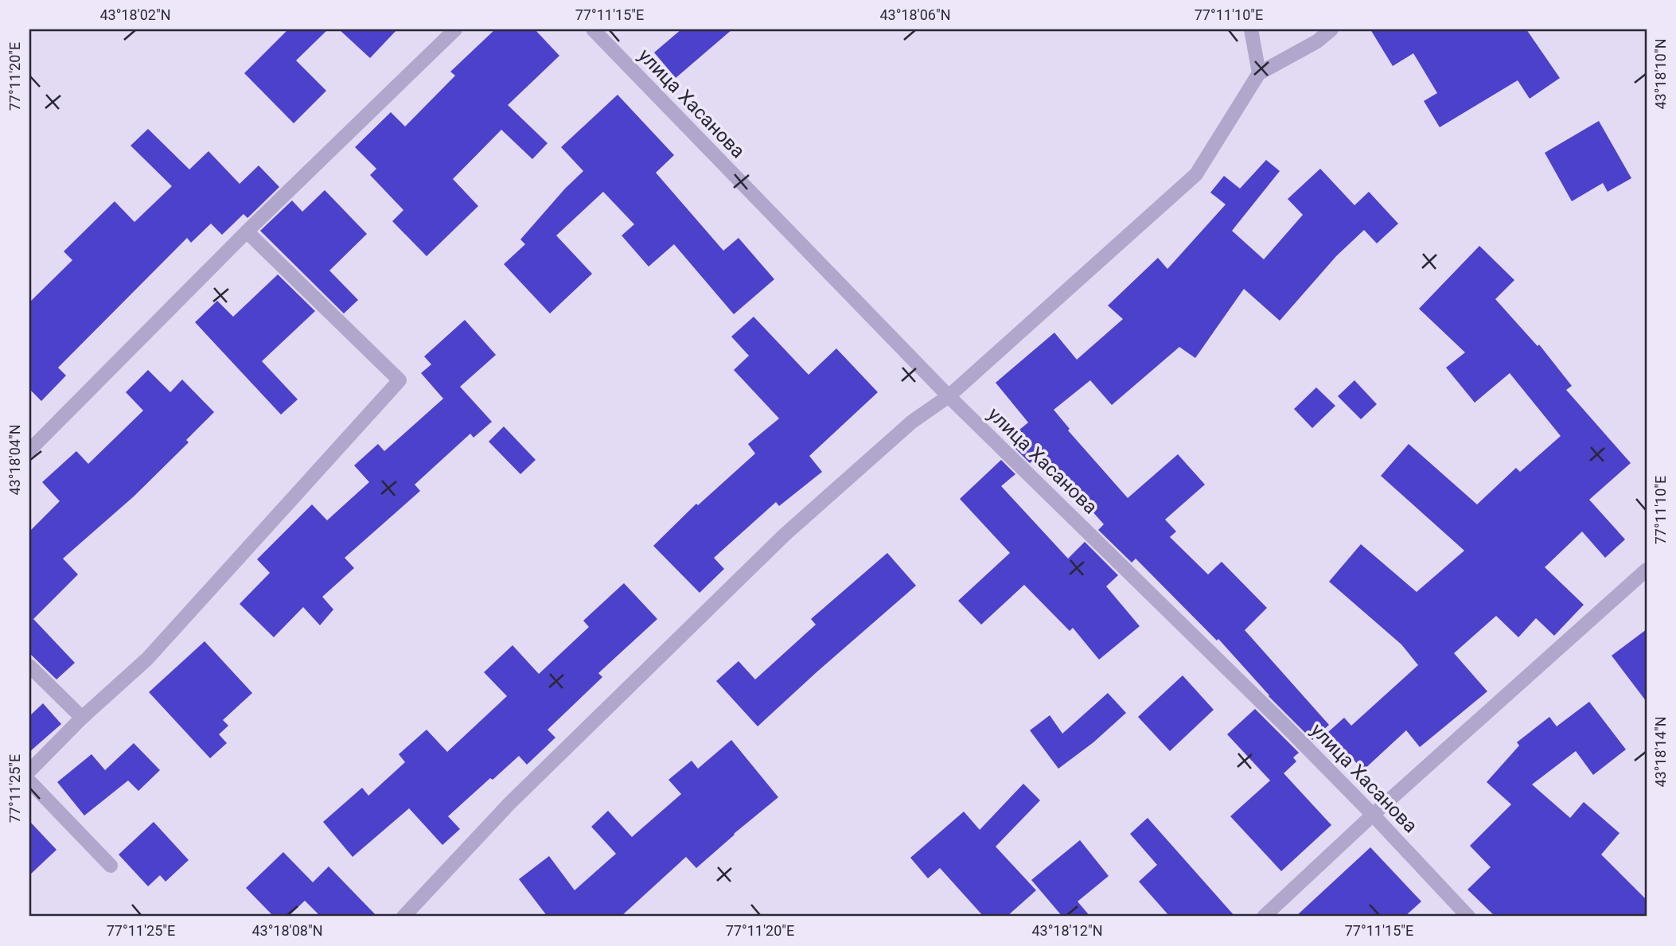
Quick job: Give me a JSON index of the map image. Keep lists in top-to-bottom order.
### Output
{
  "streets": {
    "street": ["улица Хасанова"]
  },
  "coordinates": [
    "43°18'02\"N",
    "77°11'15\"E",
    "43°18'06\"N",
    "77°11'10\"E",
    "43°18'10\"N",
    "77°11'20\"E",
    "43°18'04\"N",
    "43°18'14\"N",
    "77°11'25\"E",
    "43°18'08\"N",
    "43°18'12\"N"
  ]
}
